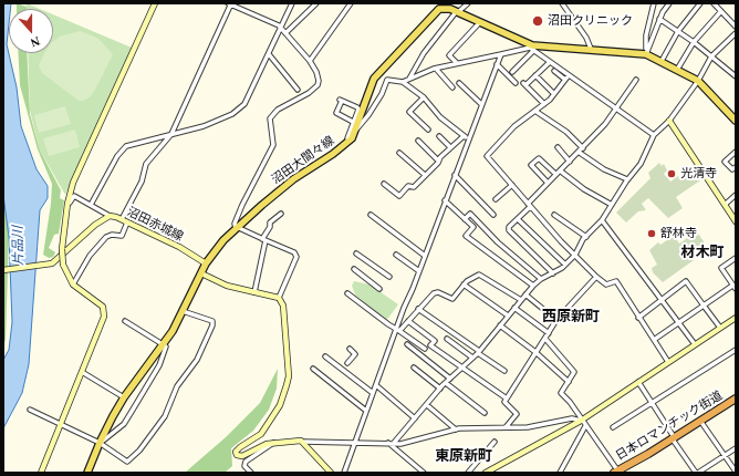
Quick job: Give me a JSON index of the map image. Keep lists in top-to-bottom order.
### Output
{
  "streets": {
    "highway": ["日本ロマンチック街道"],
    "main road": ["沼田大間々線"],
    "street": ["沼田赤城線"]
  },
  "crossings": [
    ["沼田大間々線", "沼田赤城線"]
  ],
  "districts": ["材木町", "西原新町", "東原新町"],
  "water": ["片品川"],
  "places": ["沼田クリニック", "光清寺", "舒林寺"],
  "north": "bottom"
}
